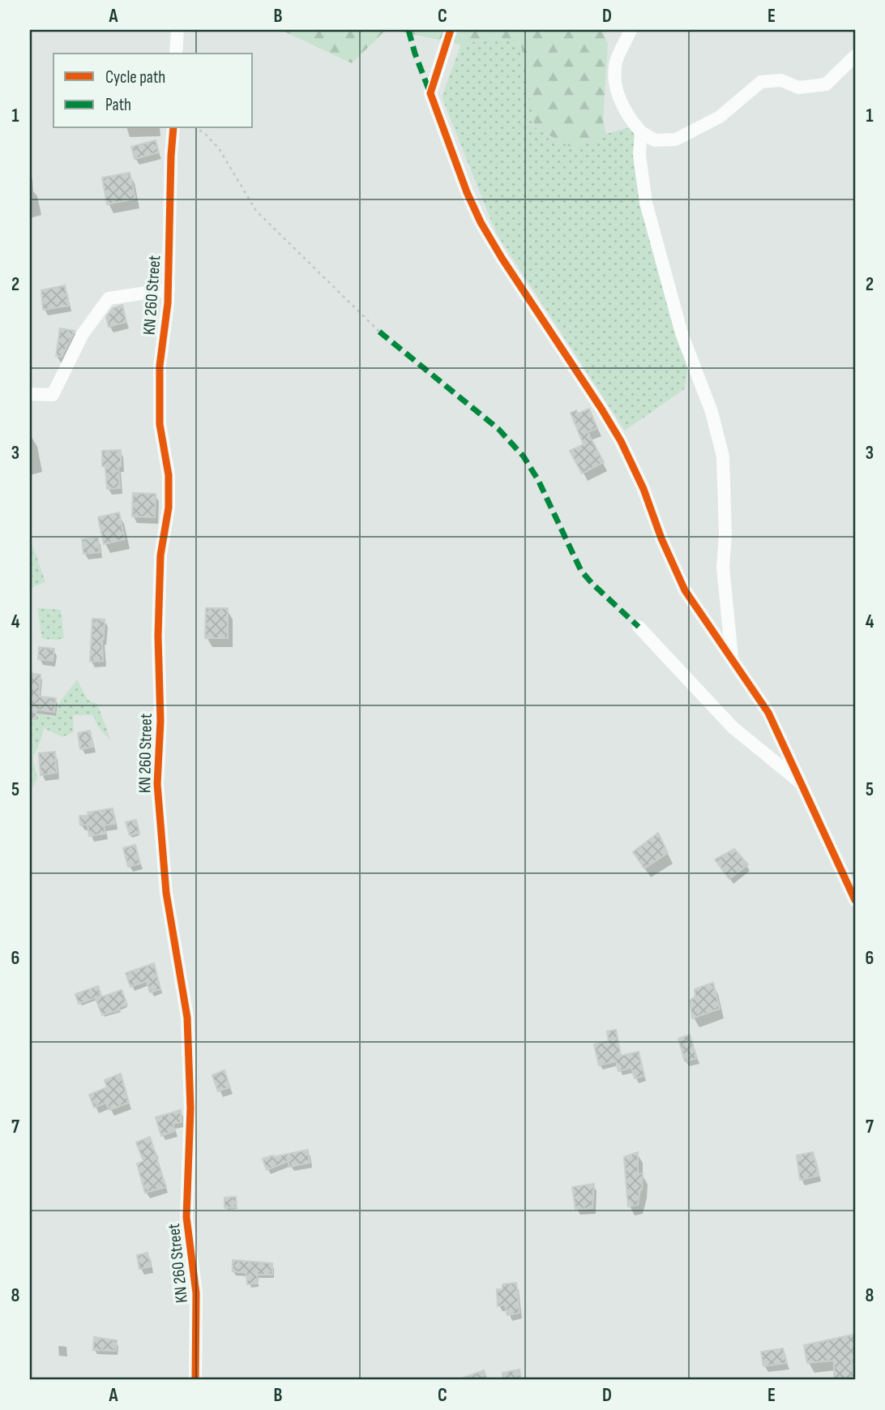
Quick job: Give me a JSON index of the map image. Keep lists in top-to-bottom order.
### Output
{
  "streets": {
    "street": ["KN 260 Street"]
  },
  "legend": ["Cycle path", "Path"],
  "grid": {
    "columns": [
      "A",
      "B",
      "C",
      "D",
      "E"
    ],
    "rows": [
      "1",
      "2",
      "3",
      "4",
      "5",
      "6",
      "7",
      "8"
    ]
  }
}
